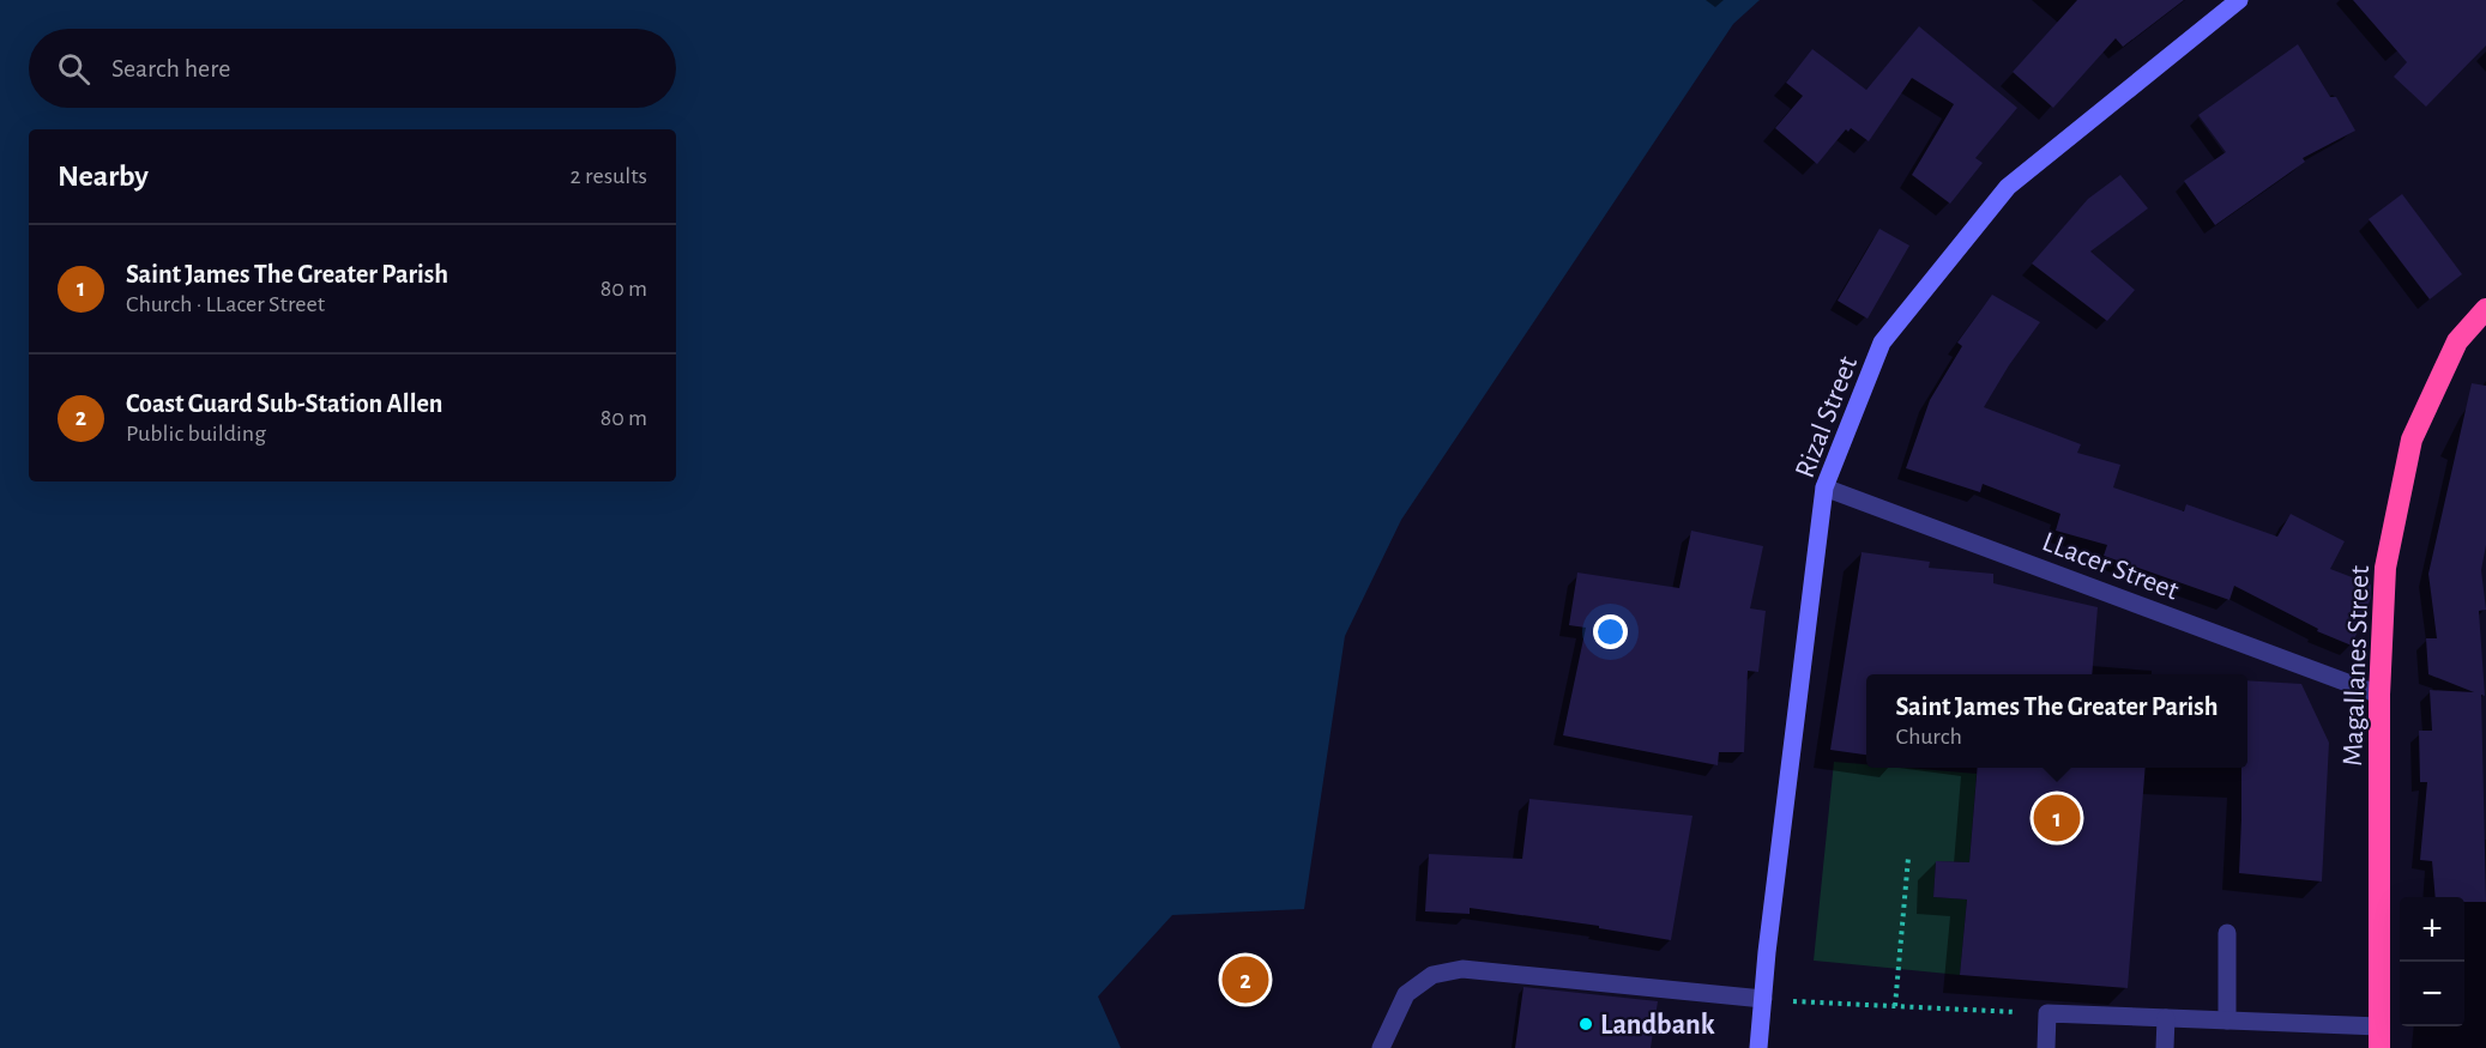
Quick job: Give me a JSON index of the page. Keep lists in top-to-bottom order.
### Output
{
  "streets": {
    "highway": ["Magallanes Street"],
    "street": ["Rizal Street", "LLacer Street"]
  },
  "crossings": [
    ["Rizal Street", "LLacer Street"],
    ["LLacer Street", "Magallanes Street"]
  ],
  "places": ["Landbank"],
  "page": {
    "search": "Search here",
    "heading": ["Nearby", "2 results"],
    "list": [
      {
        "mark": "1",
        "name": "Saint James The Greater Parish",
        "note": "Church · LLacer Street",
        "value": "80 m"
      },
      {
        "mark": "2",
        "name": "Coast Guard Sub-Station Allen",
        "note": "Public building",
        "value": "80 m"
      }
    ],
    "popup": ["Saint James The Greater Parish", "Church"],
    "pins": ["1", "2"],
    "map_buttons": ["+", "−"]
  }
}
